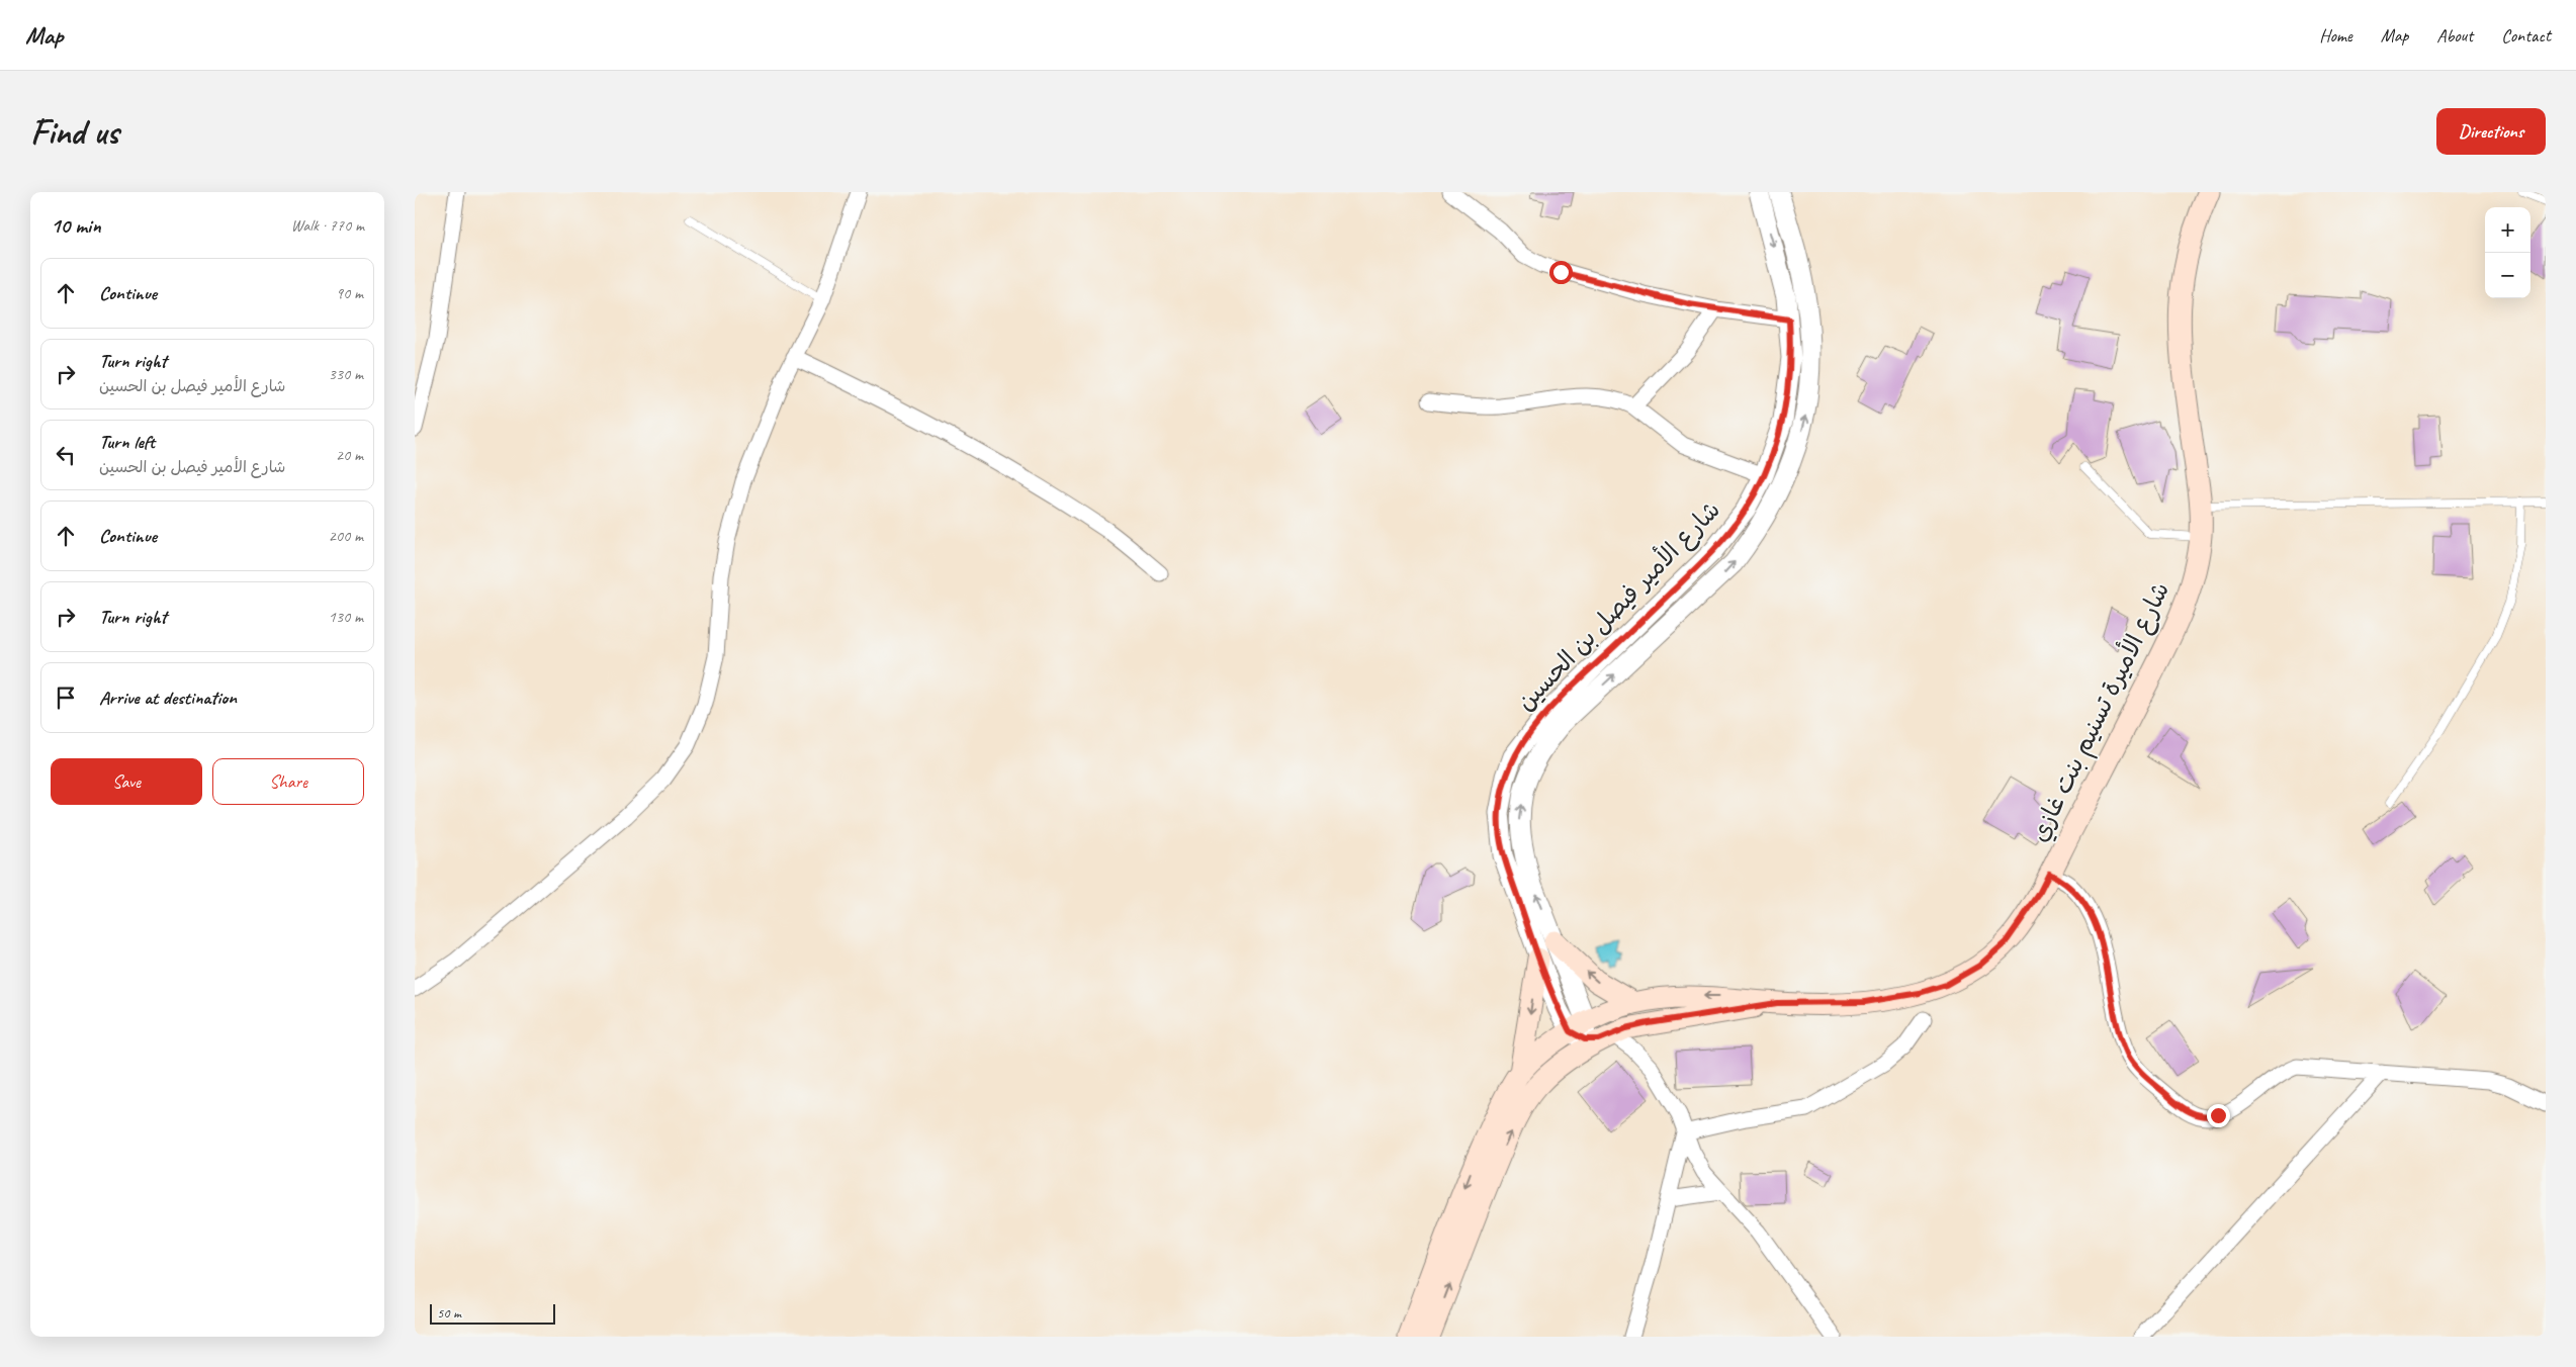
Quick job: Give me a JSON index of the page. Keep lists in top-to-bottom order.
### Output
{
  "streets": {
    "main road": ["شارع الأميرة تسنيم بنت غازي"],
    "street": ["شارع الأمير فيصل بن الحسين"]
  },
  "crossings": [
    ["شارع الأمير فيصل بن الحسين", "شارع الأميرة تسنيم بنت غازي"]
  ],
  "scale_bar": "50 m",
  "page": {
    "header": "Map",
    "nav": [
      "Home",
      "Map",
      "About",
      "Contact"
    ],
    "buttons": [
      "Directions",
      ["Save", "Share"]
    ],
    "title": "Find us",
    "heading": ["10 min", "Walk · 770 m"],
    "map_buttons": ["+", "−"],
    "list": [
      ["Continue", "90 m"],
      ["Turn right", "شارع الأمير فيصل بن الحسين", "330 m"],
      ["Turn left", "شارع الأمير فيصل بن الحسين", "20 m"],
      ["Continue", "200 m"],
      ["Turn right", "130 m"],
      "Arrive at destination"
    ],
    "scale": "50 m"
  }
}
